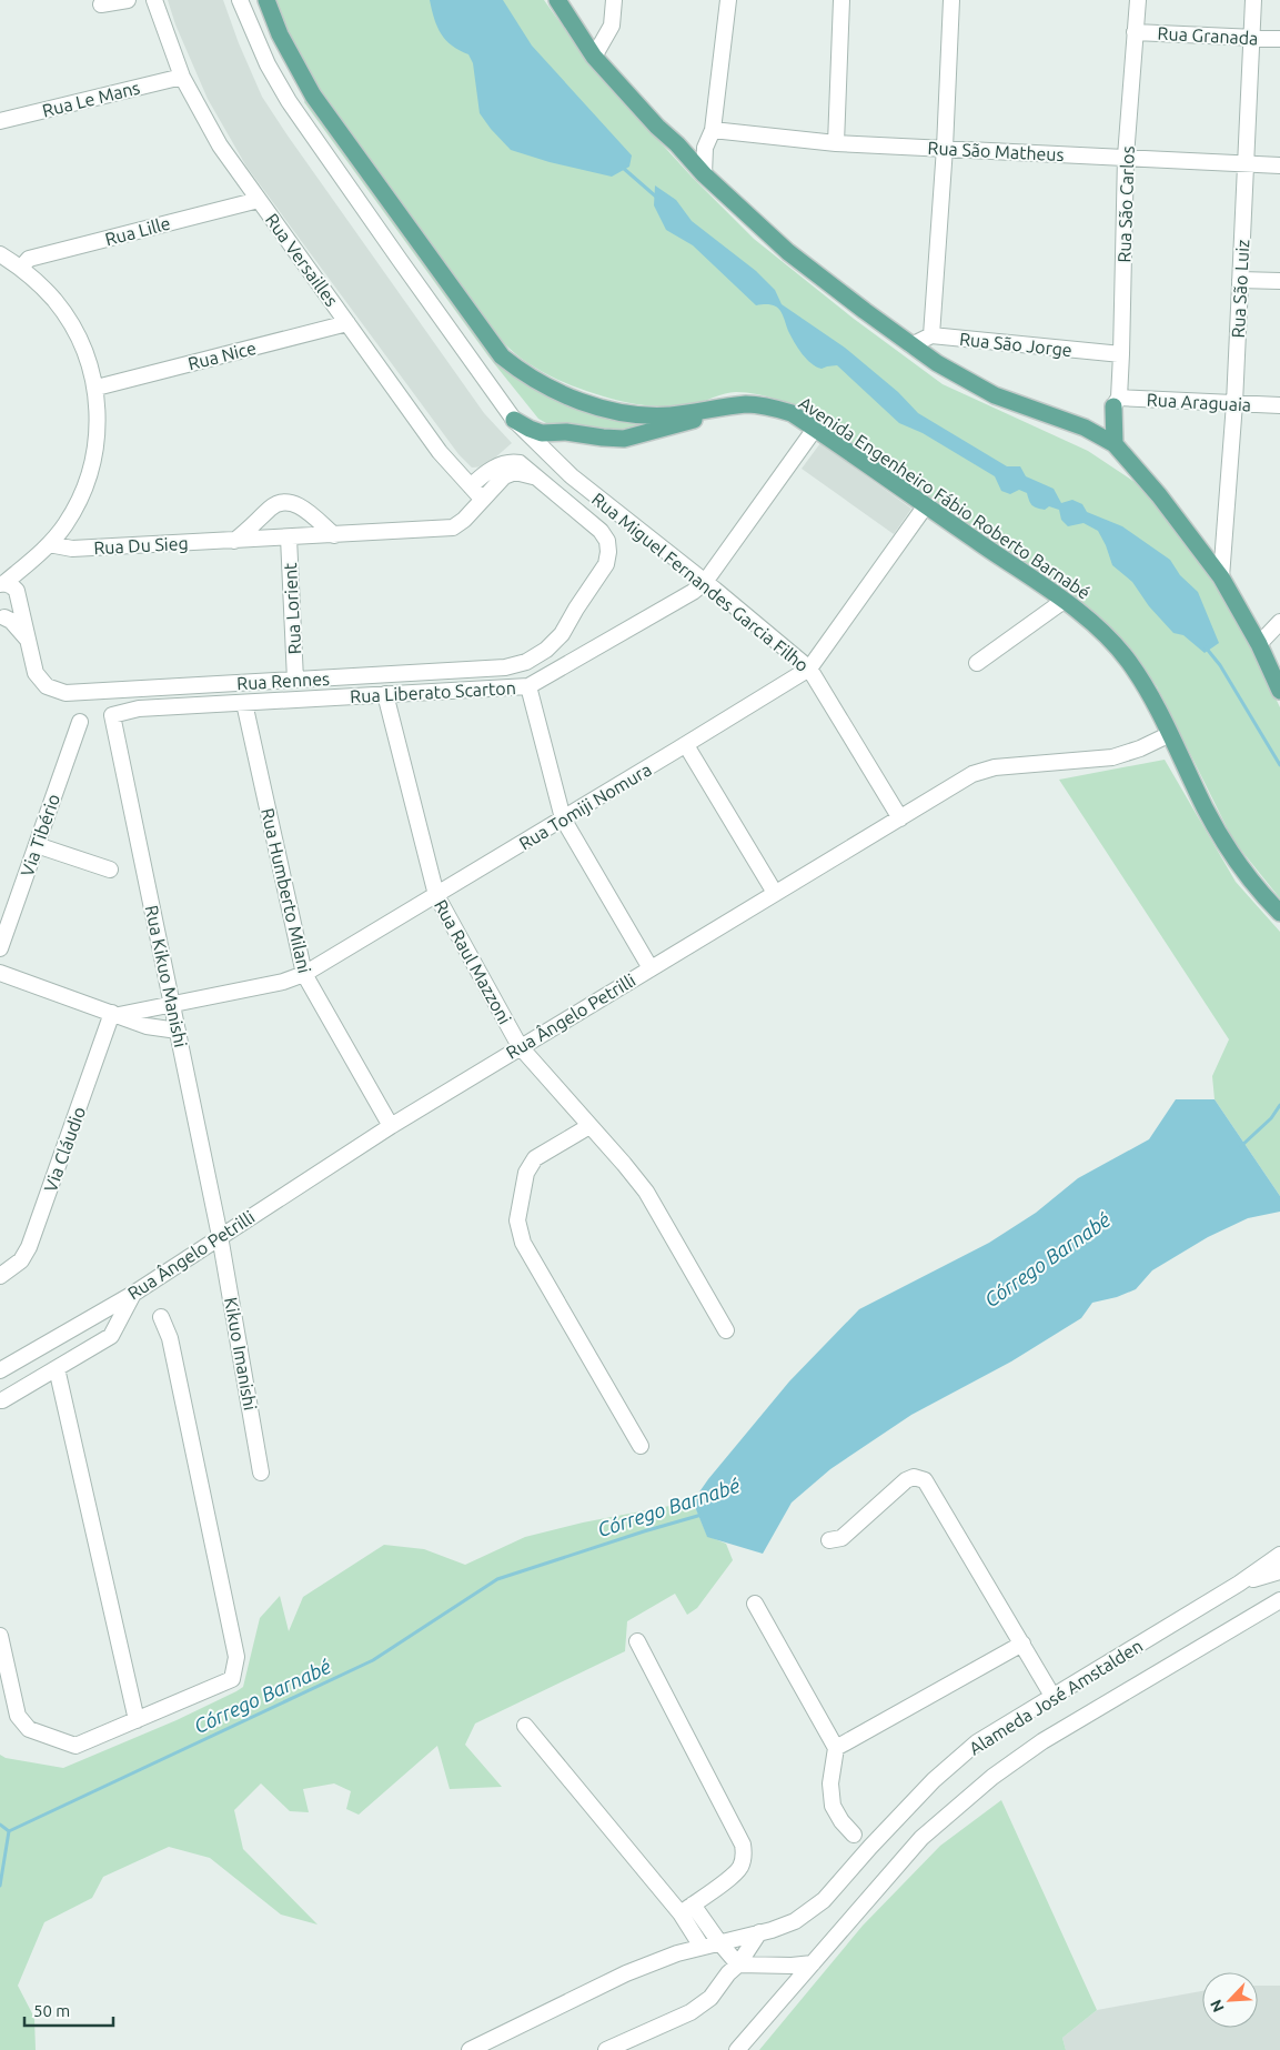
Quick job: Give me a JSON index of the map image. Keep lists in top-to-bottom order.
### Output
{
  "streets": {
    "main road": ["Avenida Engenheiro Fábio Roberto Barnabé"],
    "street": [
      "Rua Granada",
      "Rua Le Mans",
      "Rua São Matheus",
      "Rua São Carlos",
      "Rua Lille",
      "Rua Versailles",
      "Rua São Luiz",
      "Rua São Jorge",
      "Rua Nice",
      "Rua Araguaia",
      "Rua Du Sieg",
      "Rua Miguel Fernandes Garcia Filho",
      "Rua Lorient",
      "Rua Rennes",
      "Rua Liberato Scarton",
      "Rua Tomiji Nomura",
      "Via Tibério",
      "Rua Humberto Milani",
      "Rua Raul Mazzoni",
      "Rua Kikuo Manishi",
      "Rua Ângelo Petrilli",
      "Via Cláudio",
      "Kikuo Imanishi",
      "Alameda José Amstalden"
    ]
  },
  "crossings": [
    ["Rua Granada", "Rua São Carlos"],
    ["Rua Granada", "Rua São Luiz"],
    ["Rua Le Mans", "Rua Versailles"],
    ["Rua São Matheus", "Rua São Carlos"],
    ["Rua São Matheus", "Rua São Luiz"],
    ["Rua São Carlos", "Rua São Jorge"],
    ["Rua São Carlos", "Rua Araguaia"],
    ["Rua Lille", "Rua Versailles"],
    ["Rua Versailles", "Rua Nice"],
    ["Rua Versailles", "Rua Du Sieg"],
    ["Rua Versailles", "Rua Rennes"],
    ["Rua São Luiz", "Rua Araguaia"],
    ["Avenida Engenheiro Fábio Roberto Barnabé", "Rua Liberato Scarton"],
    ["Avenida Engenheiro Fábio Roberto Barnabé", "Rua Tomiji Nomura"],
    ["Avenida Engenheiro Fábio Roberto Barnabé", "Rua Ângelo Petrilli"],
    ["Rua Du Sieg", "Rua Lorient"],
    ["Rua Du Sieg", "Rua Rennes"],
    ["Rua Miguel Fernandes Garcia Filho", "Rua Liberato Scarton"],
    ["Rua Miguel Fernandes Garcia Filho", "Rua Tomiji Nomura"],
    ["Rua Miguel Fernandes Garcia Filho", "Rua Ângelo Petrilli"],
    ["Rua Lorient", "Rua Rennes"],
    ["Rua Liberato Scarton", "Rua Humberto Milani"],
    ["Rua Liberato Scarton", "Rua Raul Mazzoni"],
    ["Rua Liberato Scarton", "Rua Kikuo Manishi"],
    ["Rua Tomiji Nomura", "Rua Humberto Milani"],
    ["Rua Tomiji Nomura", "Rua Raul Mazzoni"],
    ["Rua Tomiji Nomura", "Rua Kikuo Manishi"],
    ["Rua Tomiji Nomura", "Via Cláudio"],
    ["Rua Humberto Milani", "Rua Ângelo Petrilli"],
    ["Rua Raul Mazzoni", "Rua Ângelo Petrilli"],
    ["Rua Kikuo Manishi", "Rua Ângelo Petrilli"],
    ["Rua Kikuo Manishi", "Kikuo Imanishi"],
    ["Rua Ângelo Petrilli", "Kikuo Imanishi"]
  ],
  "water": ["Córrego Barnabé"],
  "scale_bar": "50 m",
  "north": "bottom left"
}
